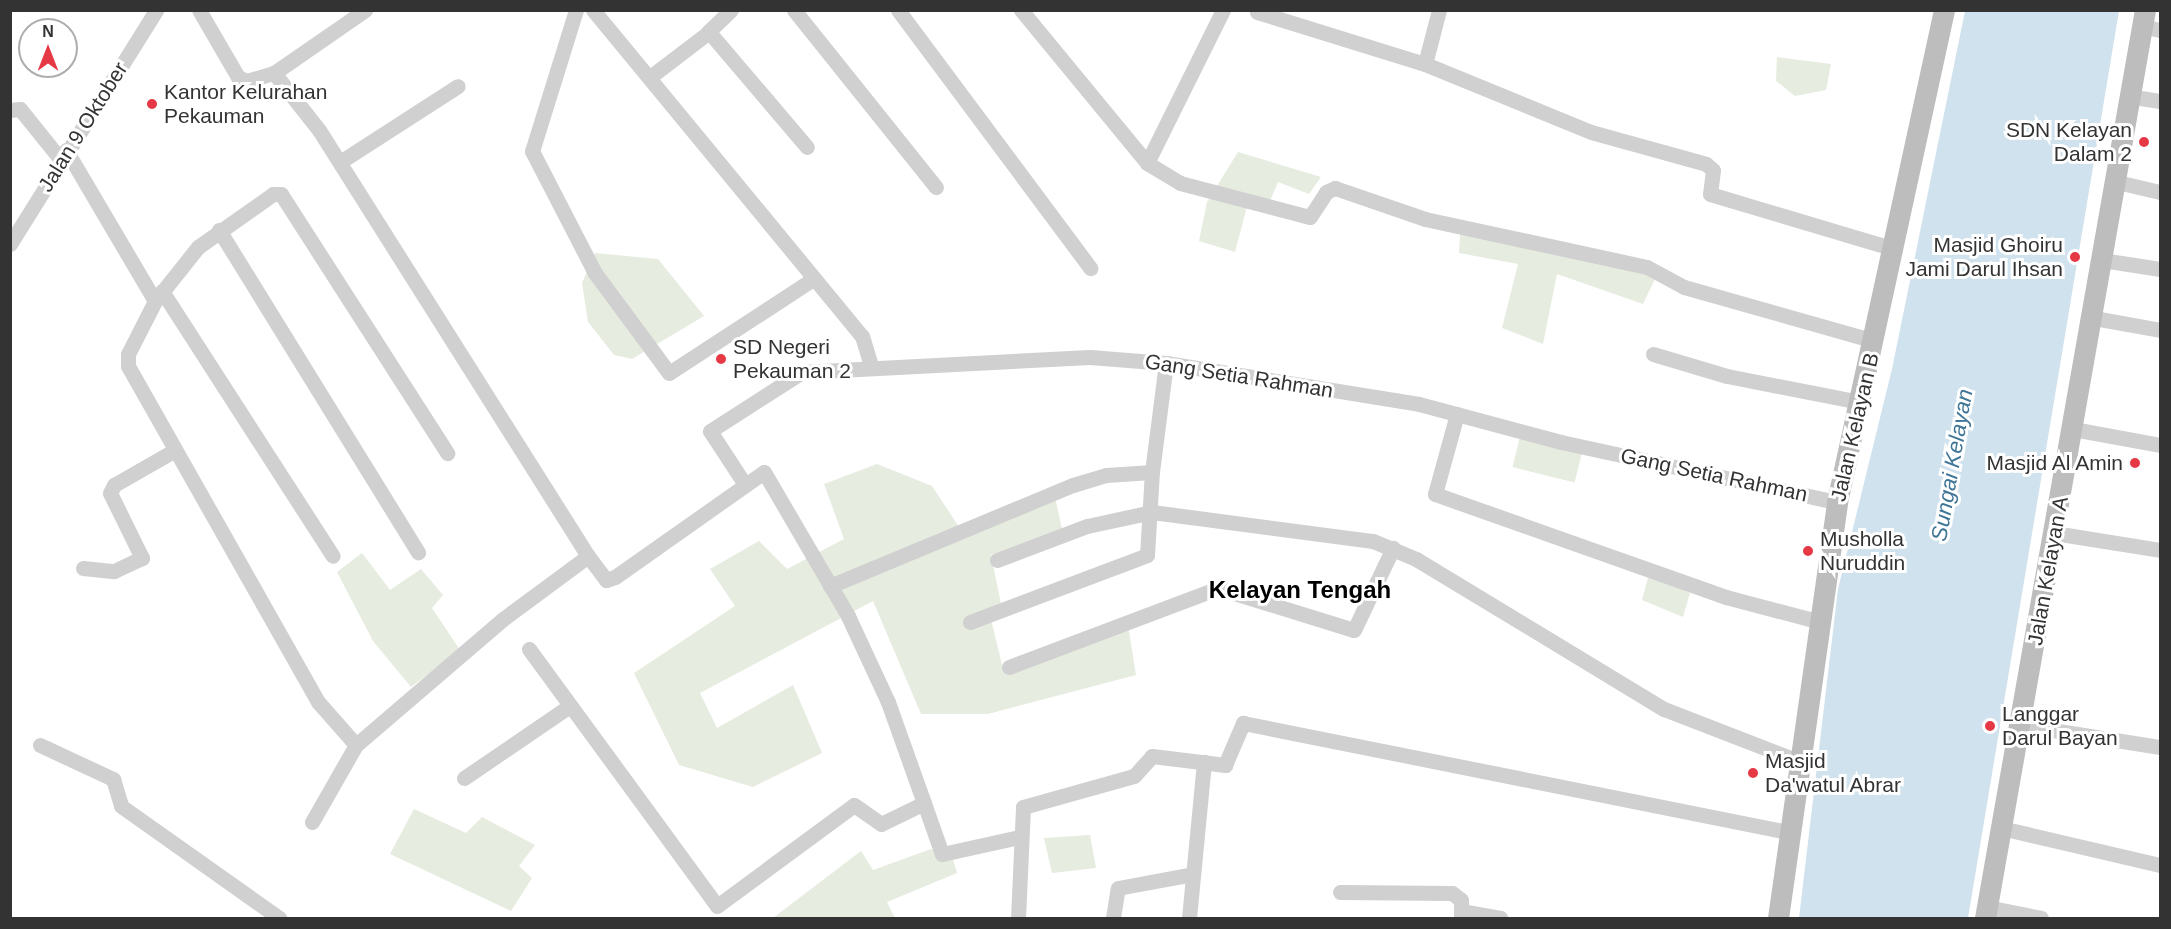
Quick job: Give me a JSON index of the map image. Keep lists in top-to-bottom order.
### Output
{
  "streets": {
    "street": [
      "Jalan 9 Oktober",
      "Gang Setia Rahman",
      "Jalan Kelayan B",
      "Jalan Kelayan A"
    ]
  },
  "crossings": [
    ["Gang Setia Rahman", "Jalan Kelayan B"]
  ],
  "districts": ["Kelayan Tengah"],
  "water": ["Sungai Kelayan"],
  "places": [
    "Kantor Kelurahan Pekauman",
    "SDN Kelayan Dalam 2",
    "Masjid Ghoiru Jami Darul Ihsan",
    "SD Negeri Pekauman 2",
    "Masjid Al Amin",
    "Musholla Nuruddin",
    "Langgar Darul Bayan",
    "Masjid Da'watul Abrar"
  ],
  "north": "top"
}
